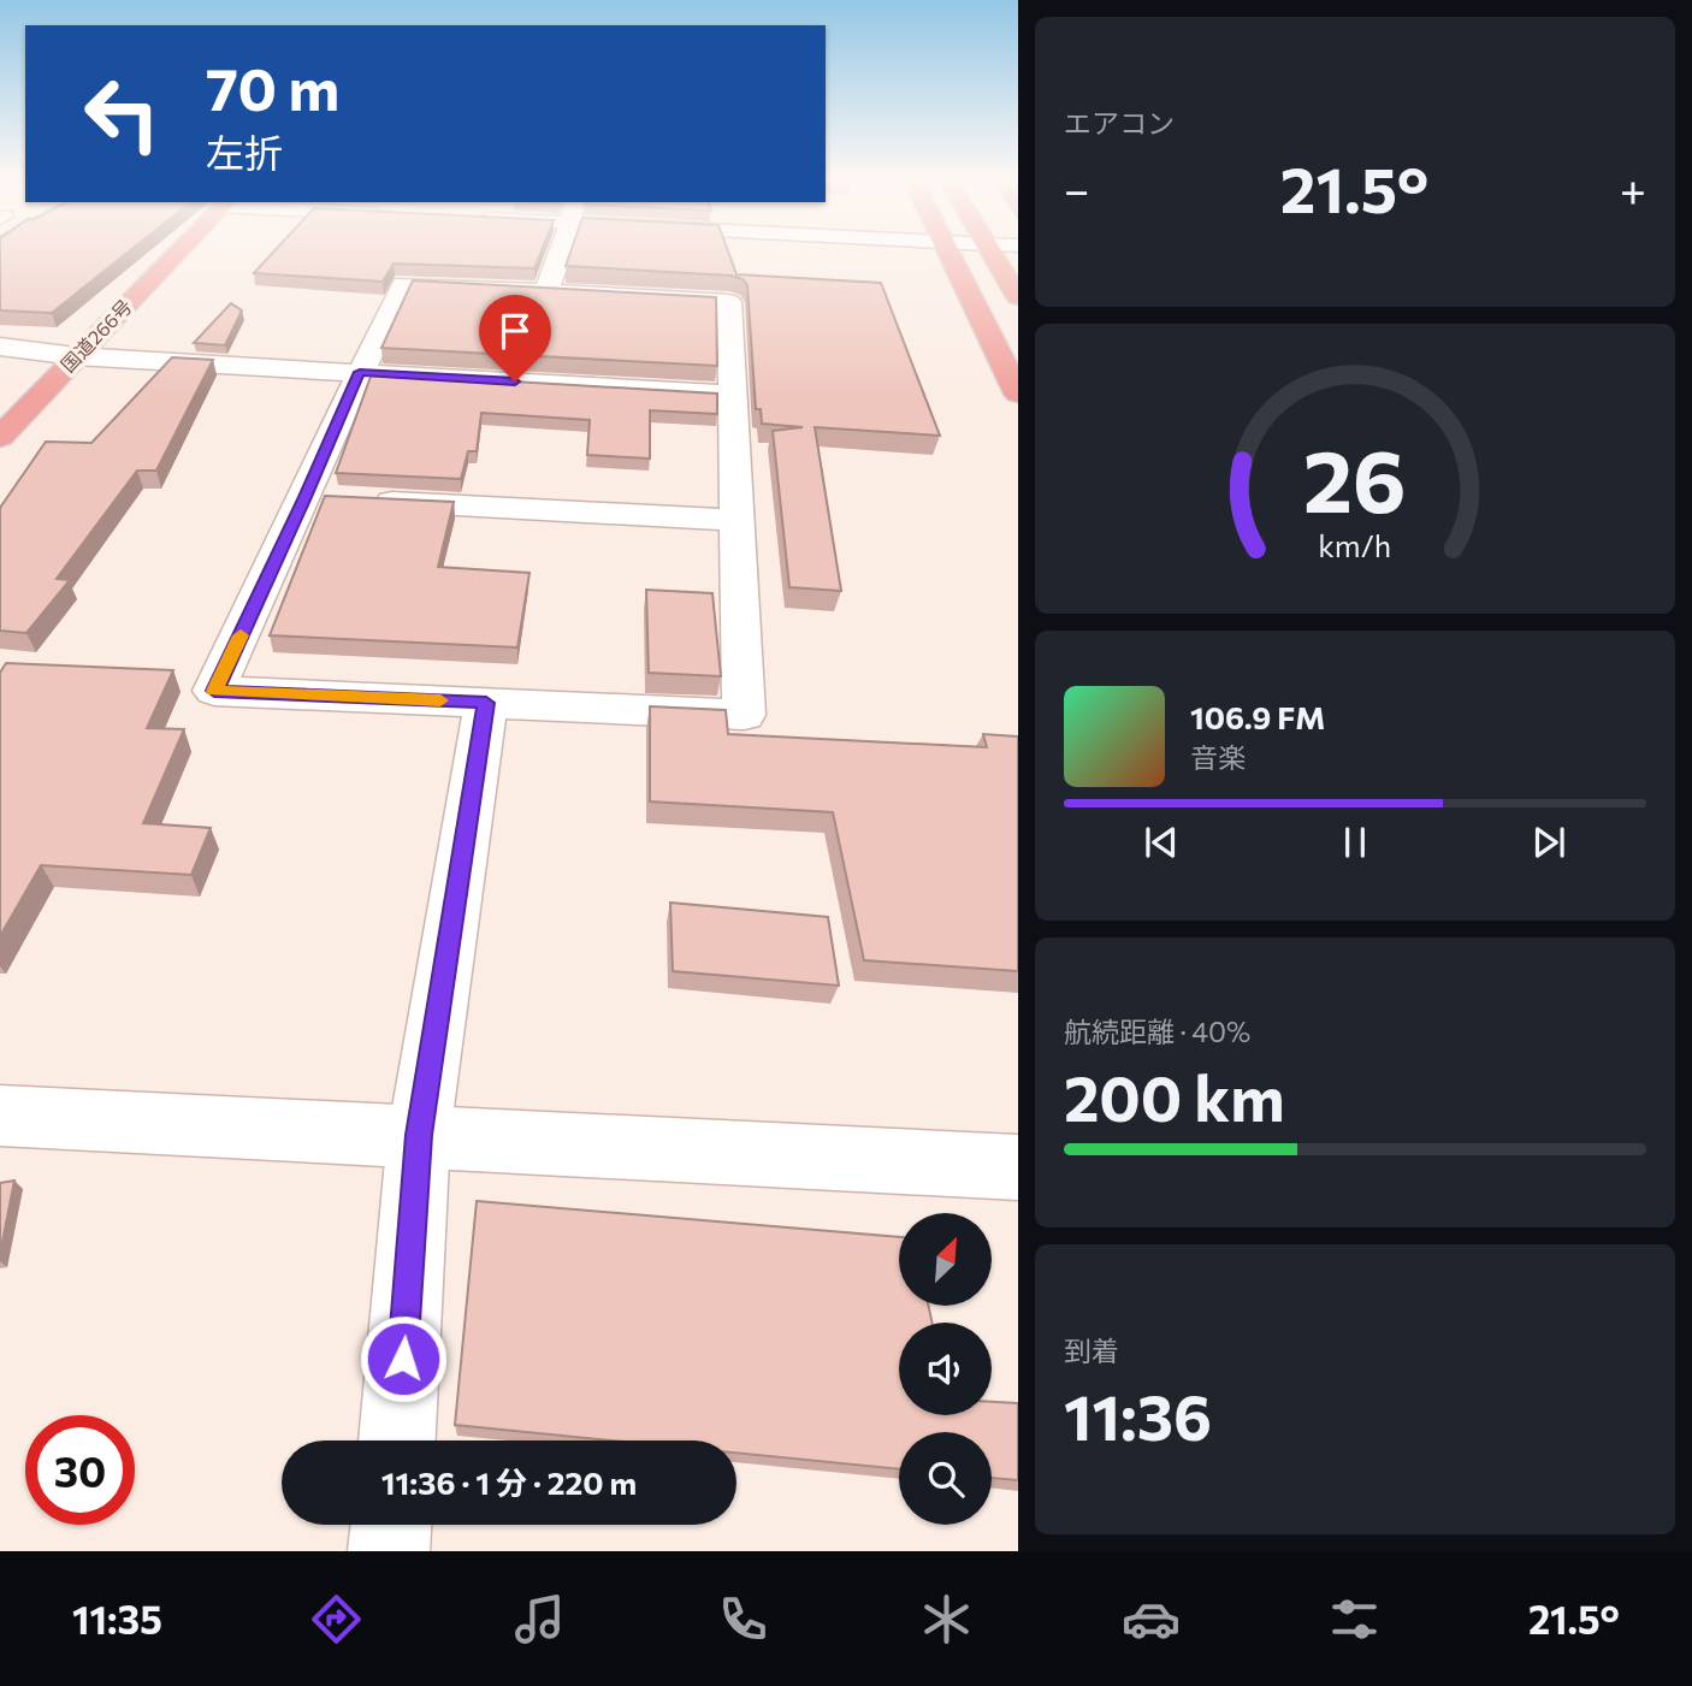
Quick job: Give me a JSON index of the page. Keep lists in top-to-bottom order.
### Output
{
  "streets": {
    "highway": ["国道266号"]
  },
  "north": "top right",
  "page": {
    "tile": [
      "エアコン",
      ["航続距離 · 40%", "200 km"],
      ["到着", "11:36"]
    ],
    "turn": ["70 m", "左折"],
    "heat": ["−", "21.5°", "+"],
    "song": ["106.9 FM", "音楽"],
    "limit": "30",
    "trip": "11:36 · 1 分 · 220 m",
    "tabs": ["11:35", "21.5°"],
    "gauge": ["26", "km/h"]
  }
}
